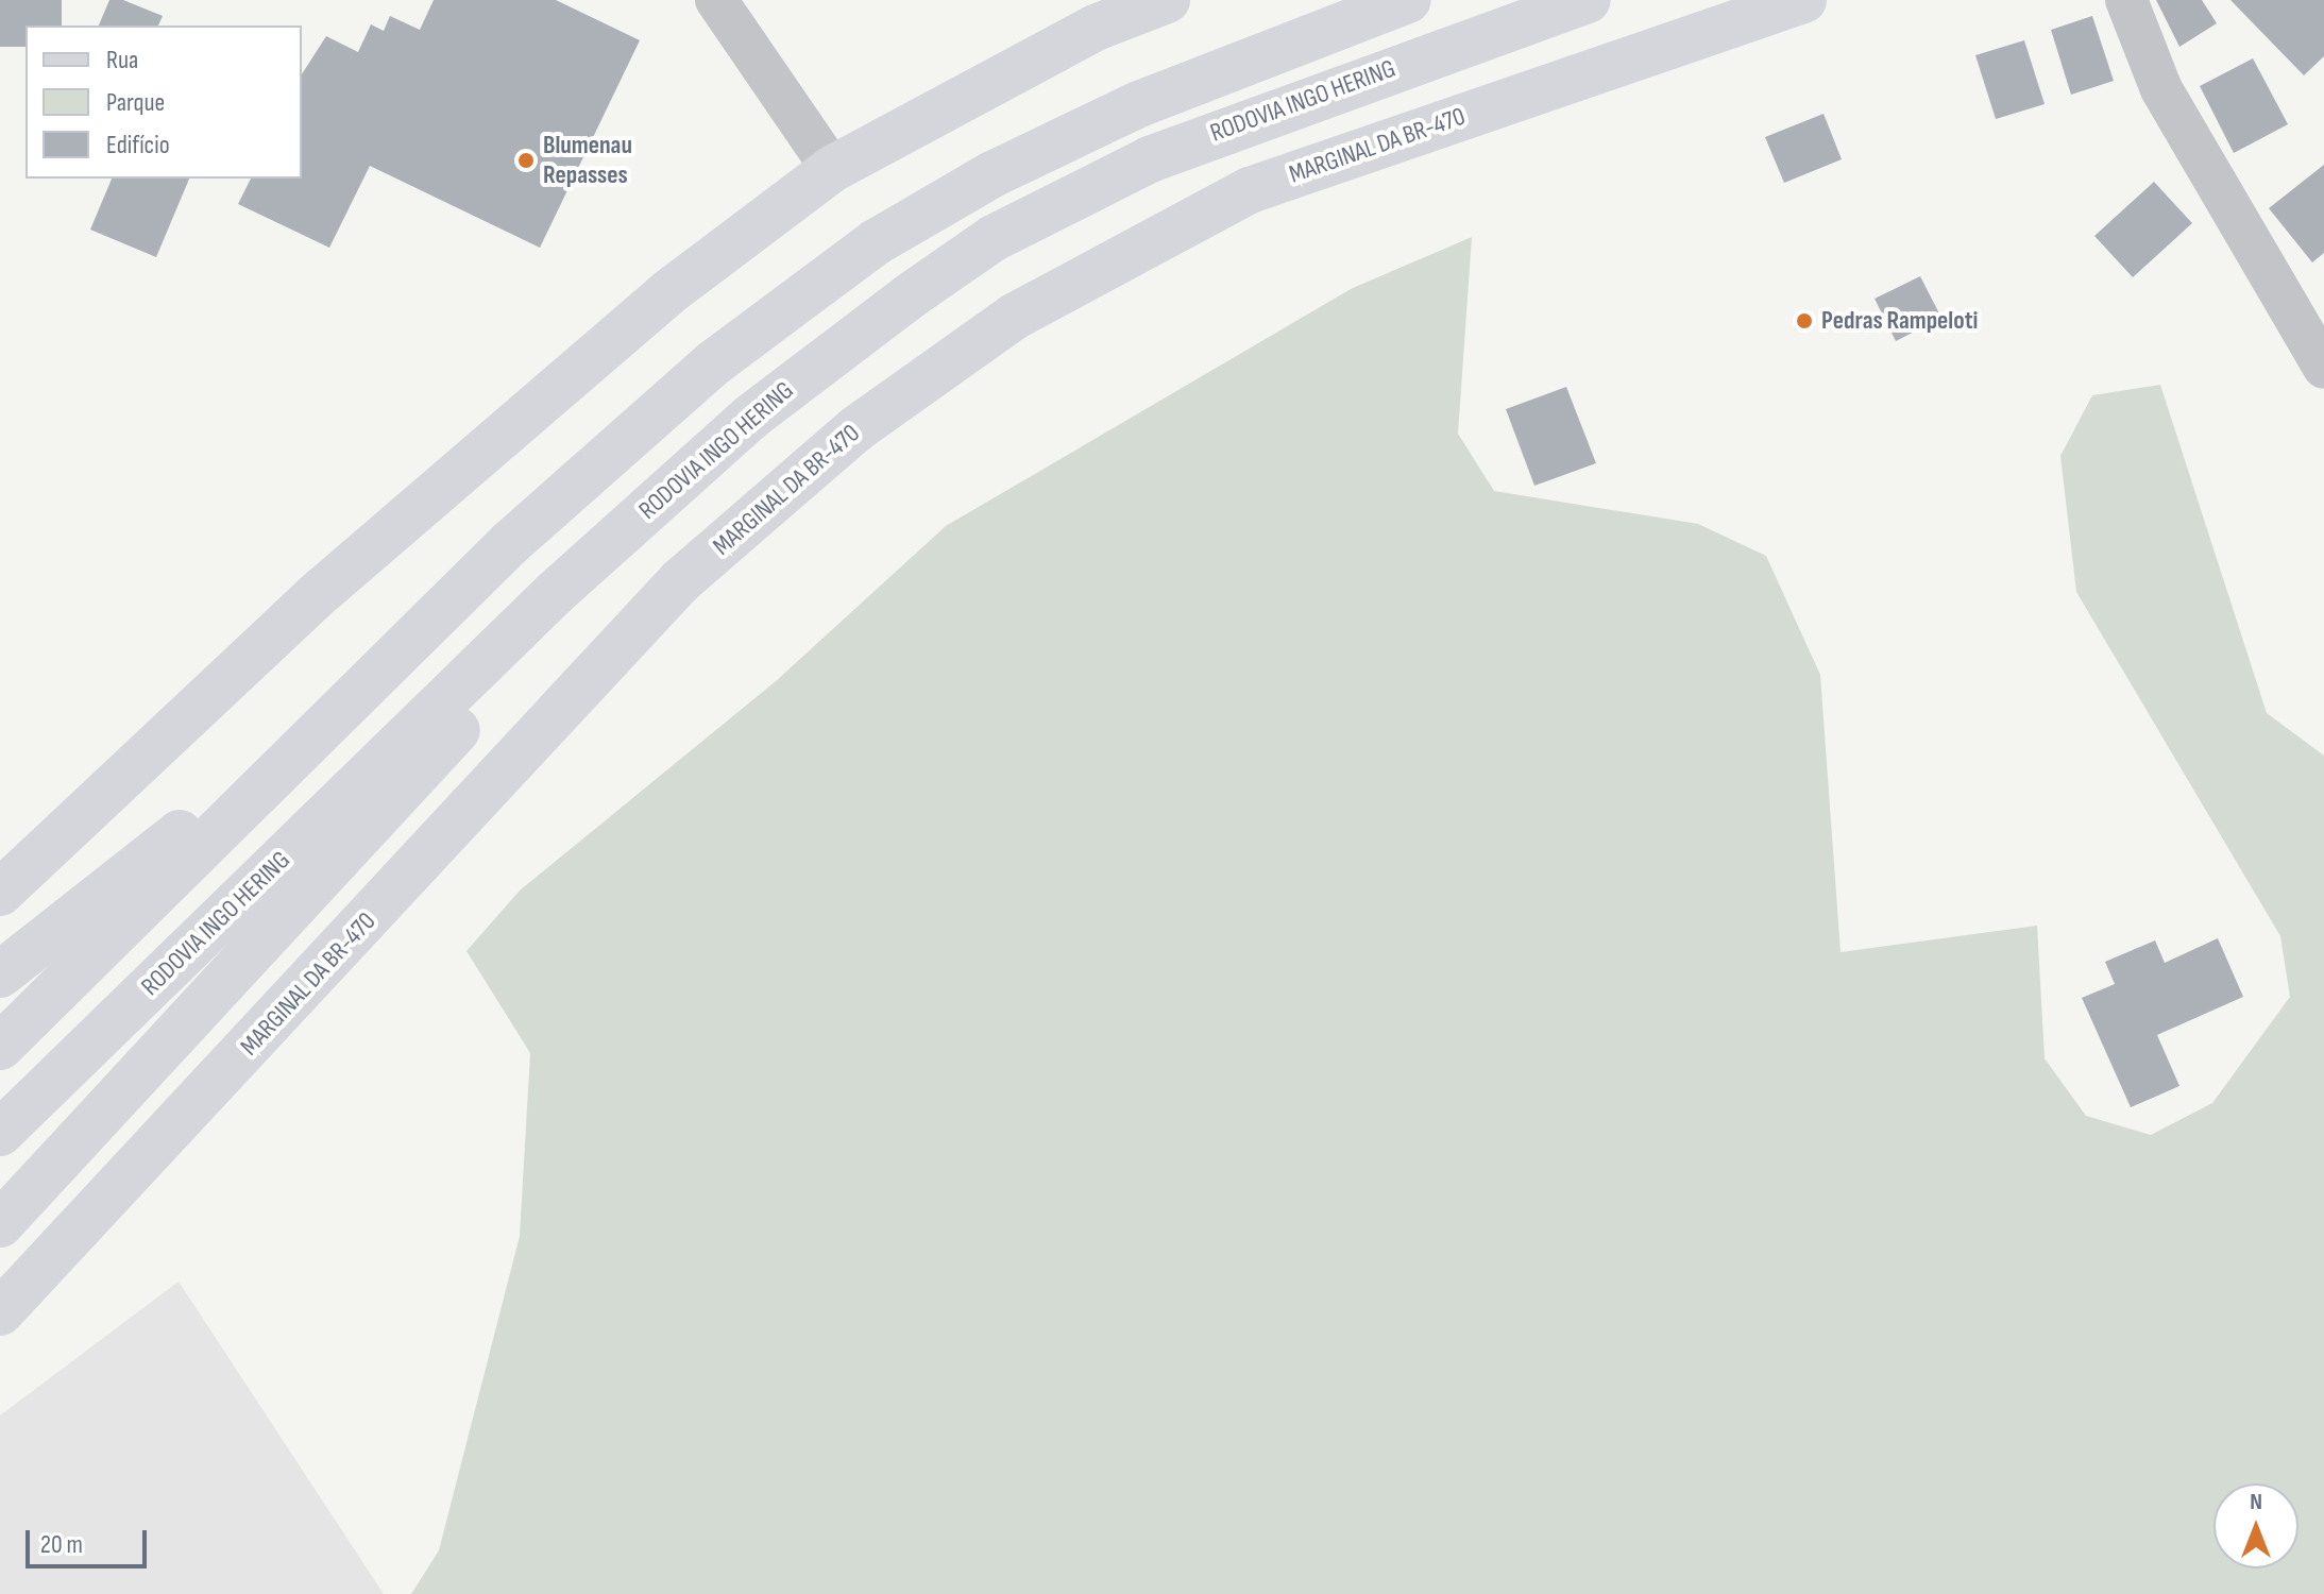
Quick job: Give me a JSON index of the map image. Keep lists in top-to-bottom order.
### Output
{
  "streets": {
    "main road": ["RODOVIA INGO HERING", "MARGINAL DA BR-470"]
  },
  "places": ["Blumenau Repasses", "Pedras Rampeloti"],
  "legend": ["Rua", "Parque", "Edifício"],
  "scale_bar": "20 m",
  "north": "top"
}
